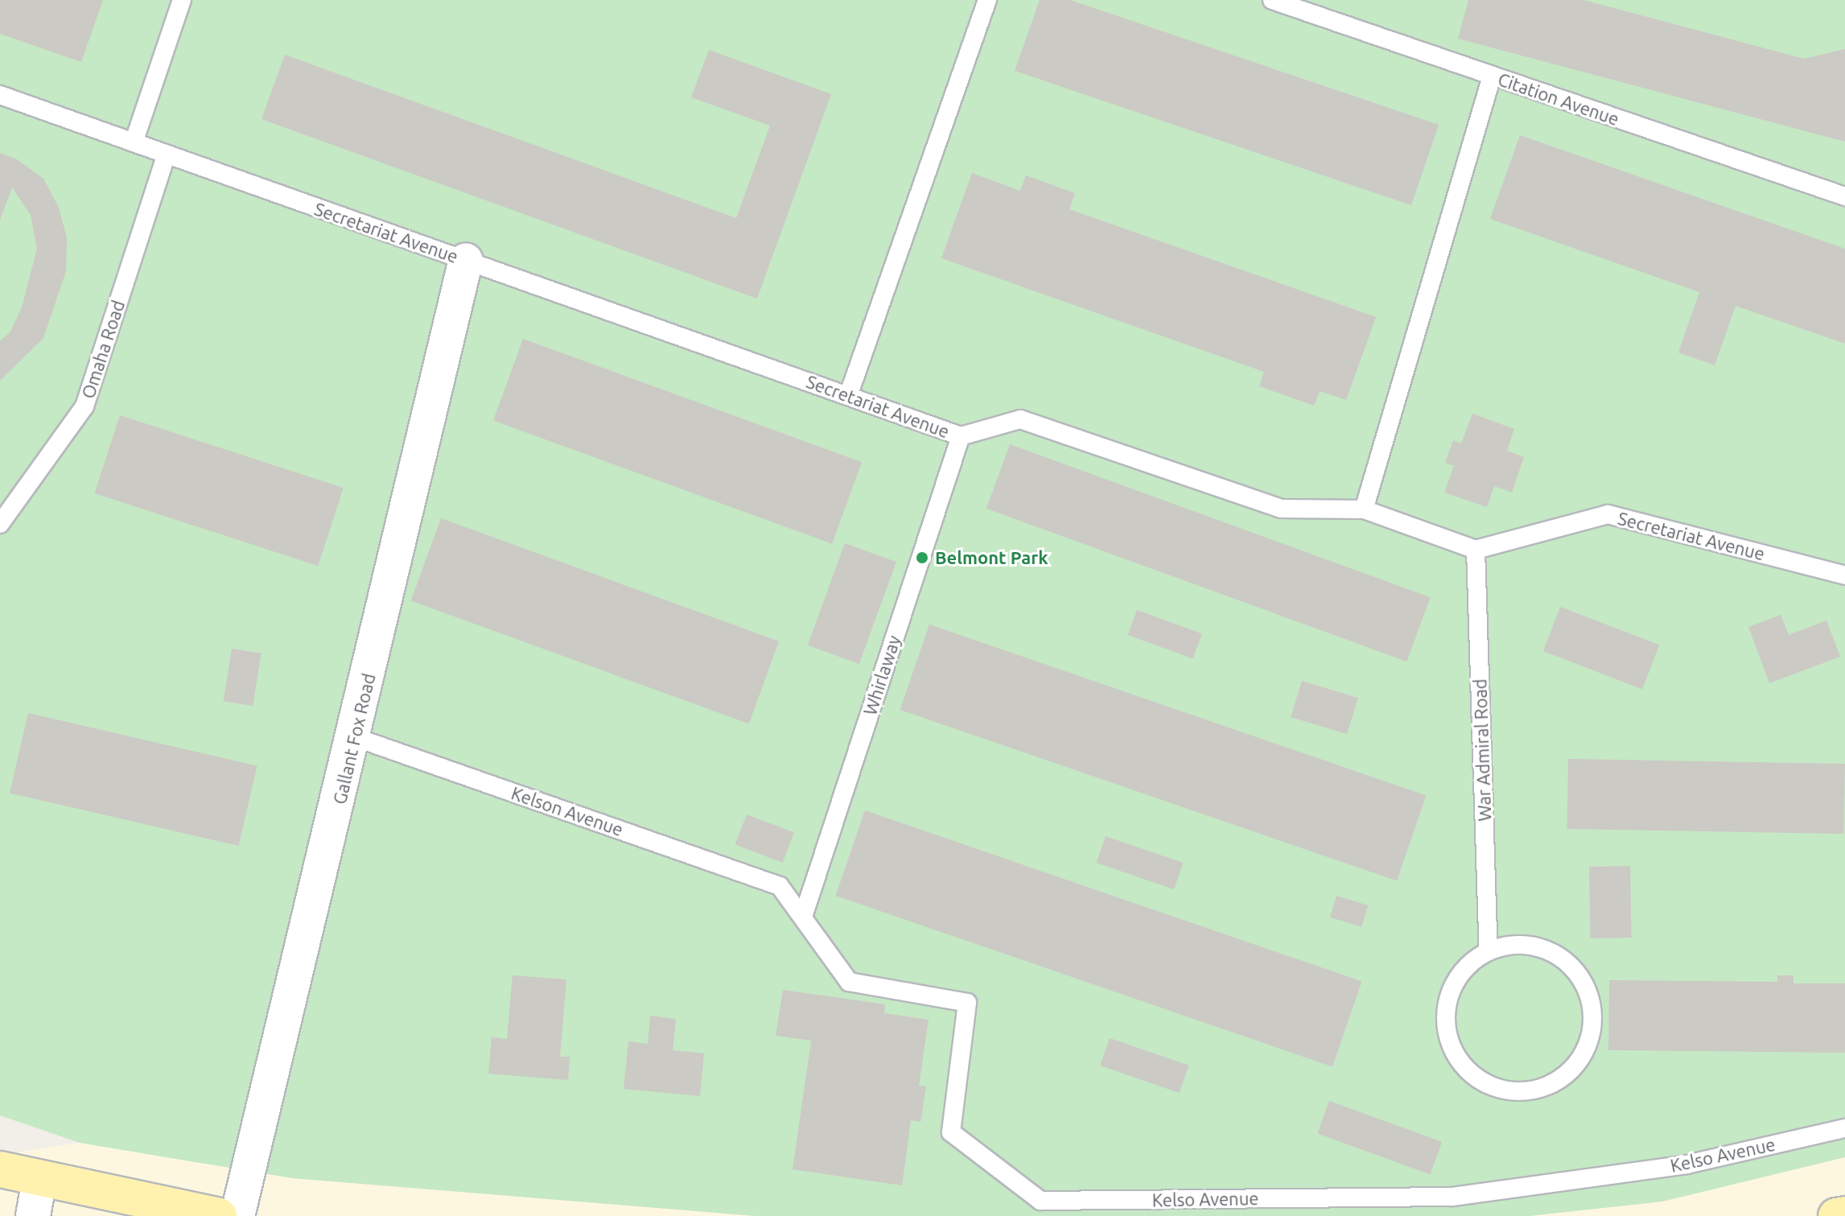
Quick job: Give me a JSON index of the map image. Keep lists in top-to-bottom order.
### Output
{
  "streets": {
    "street": ["Gallant Fox Road"],
    "lane": [
      "Citation Avenue",
      "Secretariat Avenue",
      "Omaha Road",
      "Whirlaway",
      "War Admiral Road",
      "Kelson Avenue",
      "Kelso Avenue"
    ]
  },
  "crossings": [
    ["Secretariat Avenue", "Omaha Road"],
    ["Secretariat Avenue", "Whirlaway"],
    ["Secretariat Avenue", "Gallant Fox Road"],
    ["Secretariat Avenue", "War Admiral Road"],
    ["Whirlaway", "Kelso Avenue"],
    ["Gallant Fox Road", "Kelson Avenue"],
    ["Kelson Avenue", "Kelso Avenue"]
  ],
  "places": ["Belmont Park"]
}
